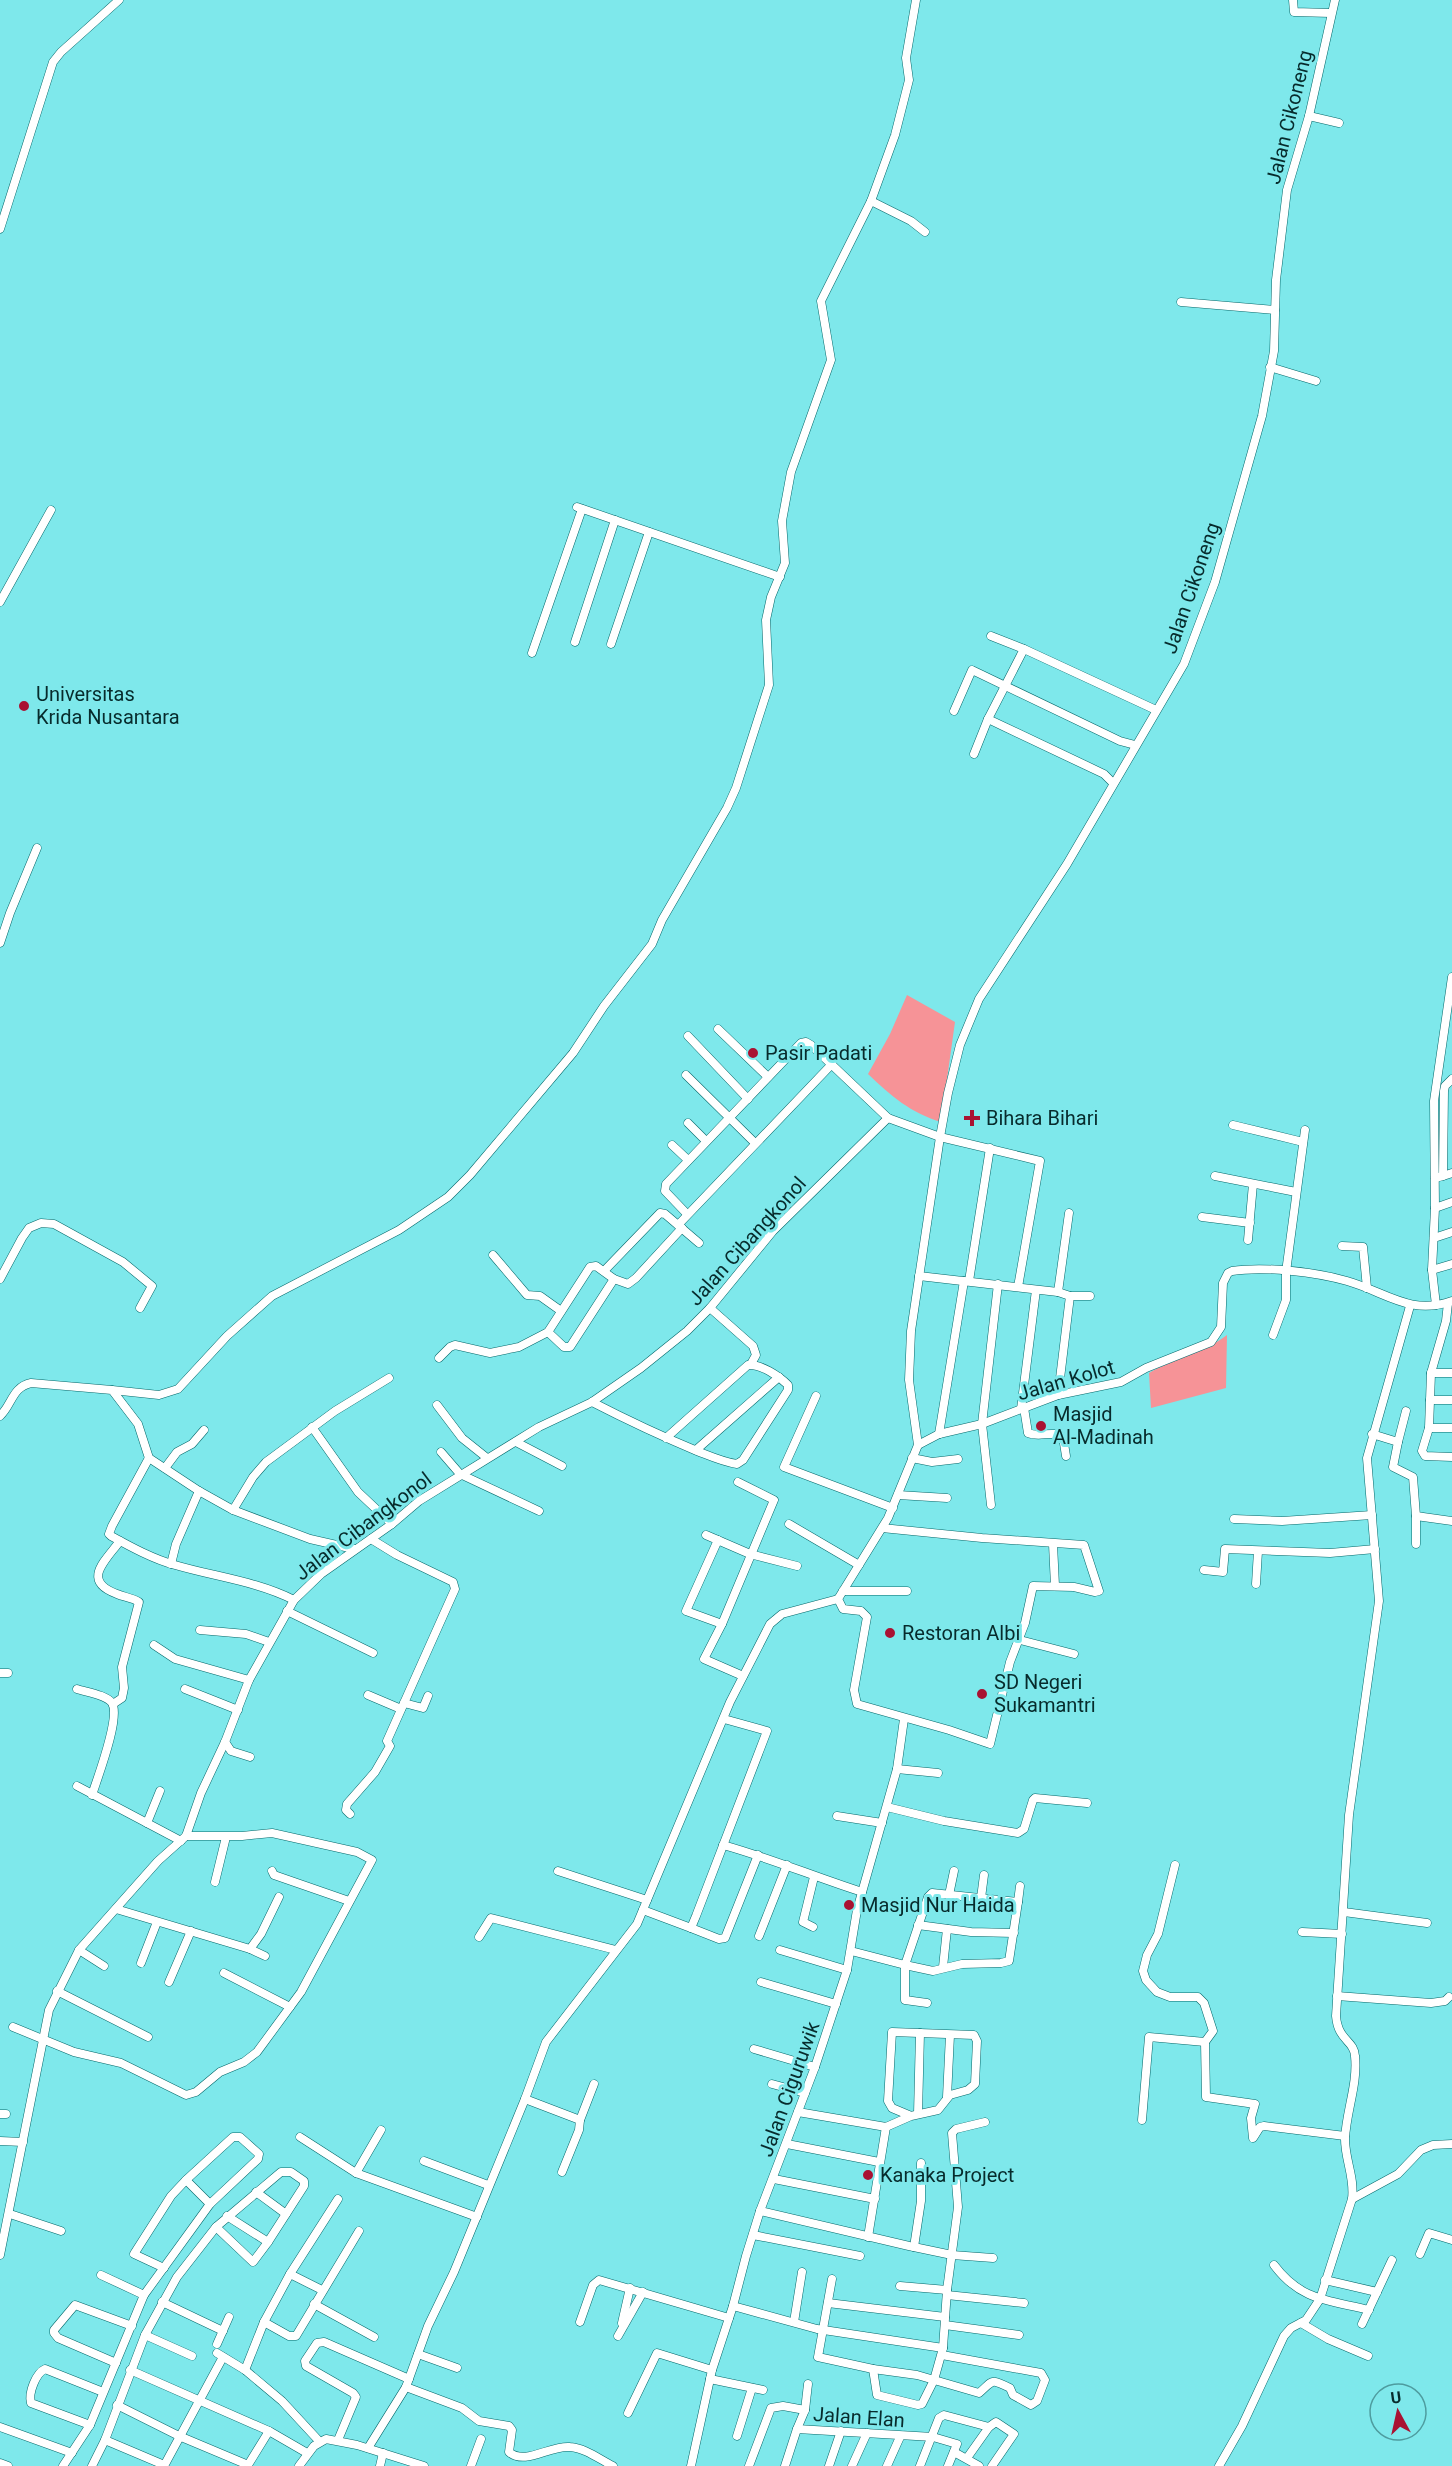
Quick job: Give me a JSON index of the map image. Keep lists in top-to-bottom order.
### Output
{
  "streets": {
    "street": [
      "Jalan Cikoneng",
      "Jalan Cibangkonol",
      "Jalan Kolot",
      "Jalan Ciguruwik",
      "Jalan Elan"
    ]
  },
  "crossings": [
    ["Jalan Cikoneng", "Jalan Kolot"]
  ],
  "places": {
    "other": [
      "Universitas Krida Nusantara",
      "Pasir Padati",
      "Masjid Al-Madinah",
      "Restoran Albi",
      "SD Negeri Sukamantri",
      "Masjid Nur Haida",
      "Kanaka Project"
    ],
    "health": ["Bihara Bihari"]
  },
  "north": "top"
}
